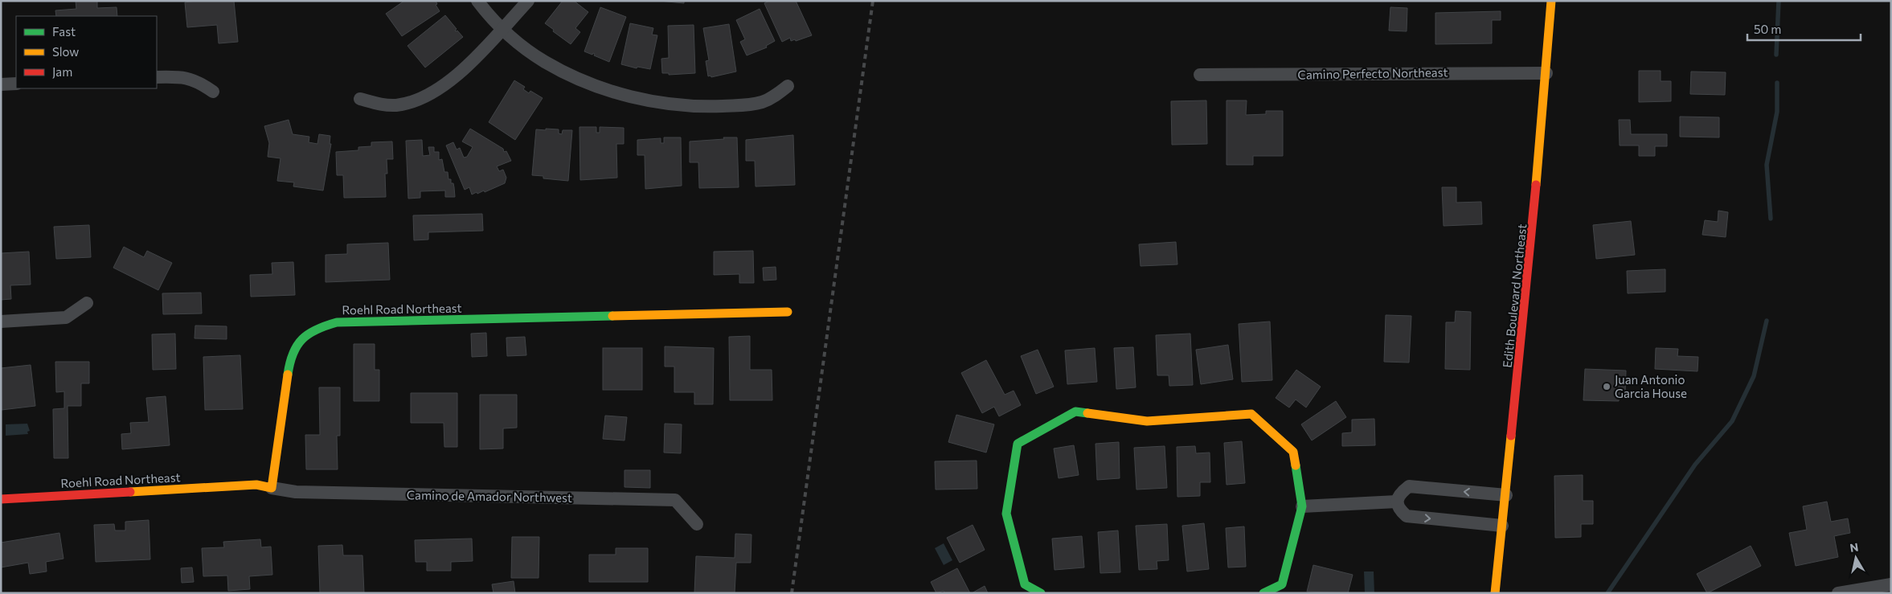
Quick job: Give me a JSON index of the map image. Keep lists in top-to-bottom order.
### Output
{
  "streets": {
    "street": [
      "Camino Perfecto Northeast",
      "Edith Boulevard Northeast",
      "Roehl Road Northeast",
      "Camino de Amador Northwest"
    ]
  },
  "crossings": [
    ["Camino Perfecto Northeast", "Edith Boulevard Northeast"],
    ["Roehl Road Northeast", "Camino de Amador Northwest"]
  ],
  "places": ["Juan Antonio Garcia House"],
  "legend": ["Fast", "Slow", "Jam"],
  "scale_bar": "50 m",
  "north": "top"
}
